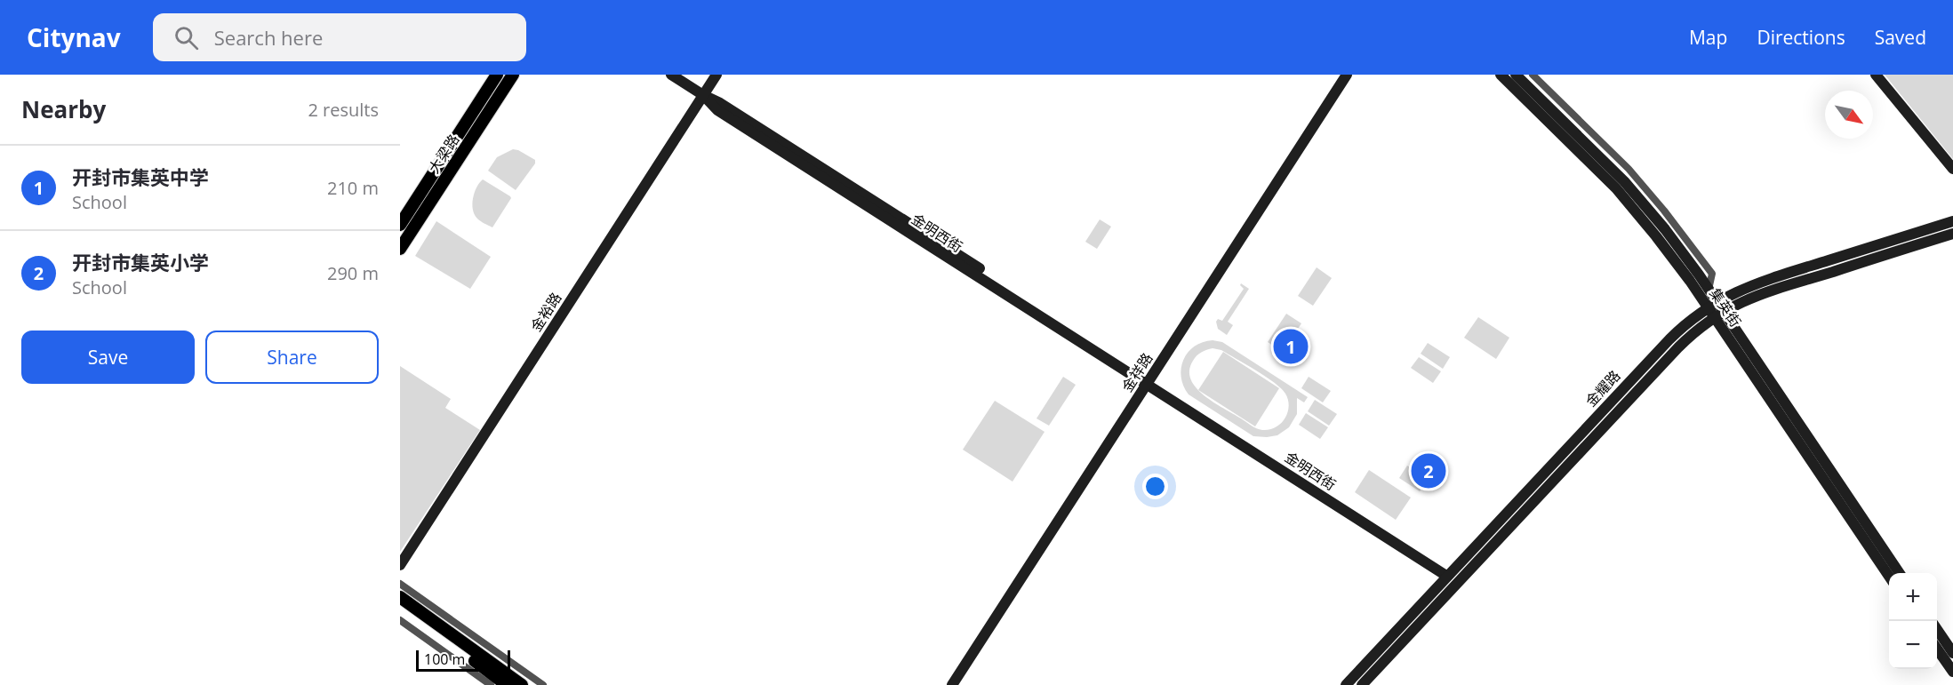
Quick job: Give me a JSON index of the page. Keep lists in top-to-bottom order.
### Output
{
  "streets": {
    "main road": ["大梁路"],
    "street": [
      "金明西街",
      "集英街",
      "金裕路",
      "金祥路",
      "金耀路"
    ]
  },
  "crossings": [
    ["金明西街", "金裕路"],
    ["金明西街", "金祥路"],
    ["金明西街", "金耀路"],
    ["集英街", "金耀路"]
  ],
  "scale_bar": "100 m",
  "north": "bottom right",
  "page": {
    "header": "Citynav",
    "search": "Search here",
    "nav": ["Map", "Directions", "Saved"],
    "heading": ["Nearby", "2 results"],
    "list": [
      {
        "mark": "1",
        "name": "开封市集英中学",
        "note": "School",
        "value": "210 m"
      },
      {
        "mark": "2",
        "name": "开封市集英小学",
        "note": "School",
        "value": "290 m"
      }
    ],
    "buttons": ["Save", "Share"],
    "pins": ["1", "2"],
    "map_buttons": ["+", "−"],
    "scale": "100 m"
  }
}
